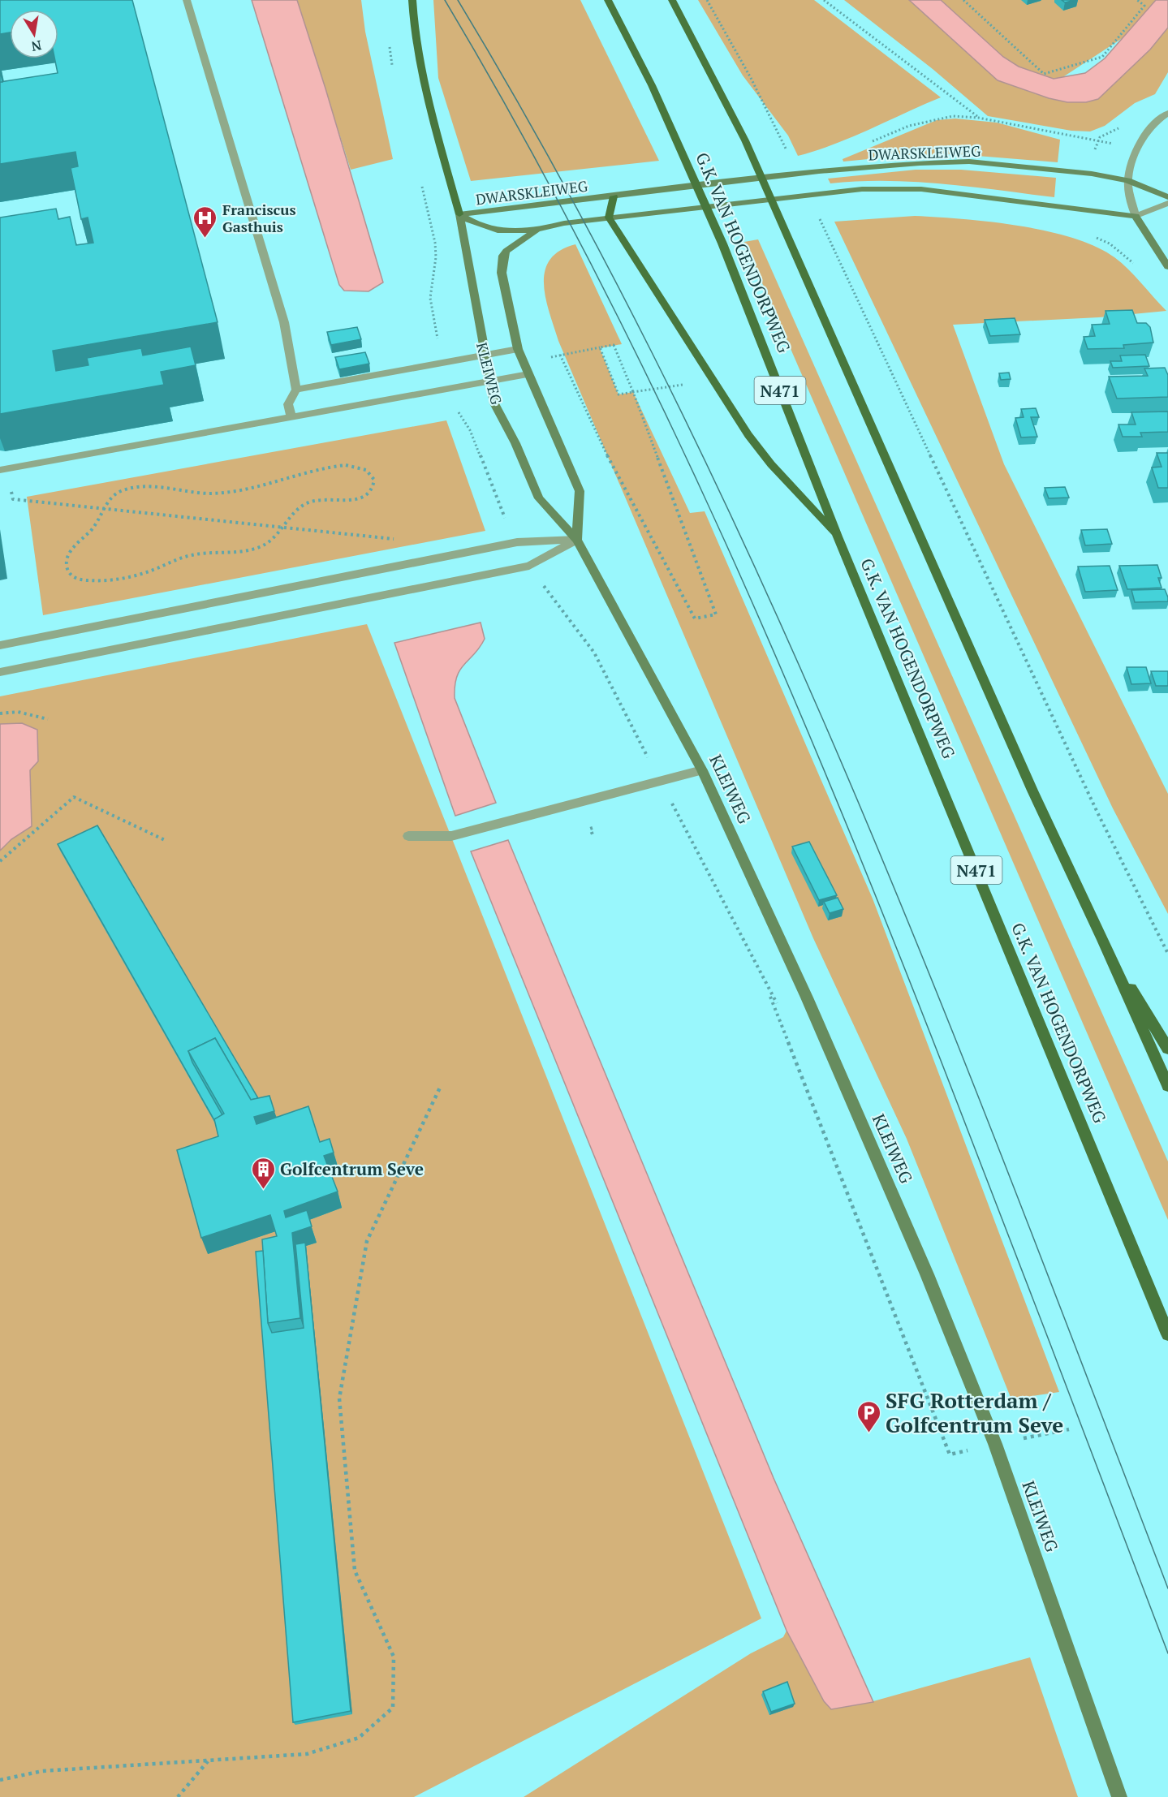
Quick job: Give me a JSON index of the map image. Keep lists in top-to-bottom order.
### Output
{
  "streets": {
    "main road": ["G.K. VAN HOGENDORPWEG", "N471"],
    "street": ["DWARSKLEIWEG", "KLEIWEG"]
  },
  "crossings": [
    ["DWARSKLEIWEG", "KLEIWEG"]
  ],
  "places": {
    "hospital": ["Franciscus Gasthuis"],
    "building": ["Golfcentrum Seve"],
    "parking": ["SFG Rotterdam / Golfcentrum Seve"]
  },
  "north": "bottom"
}
